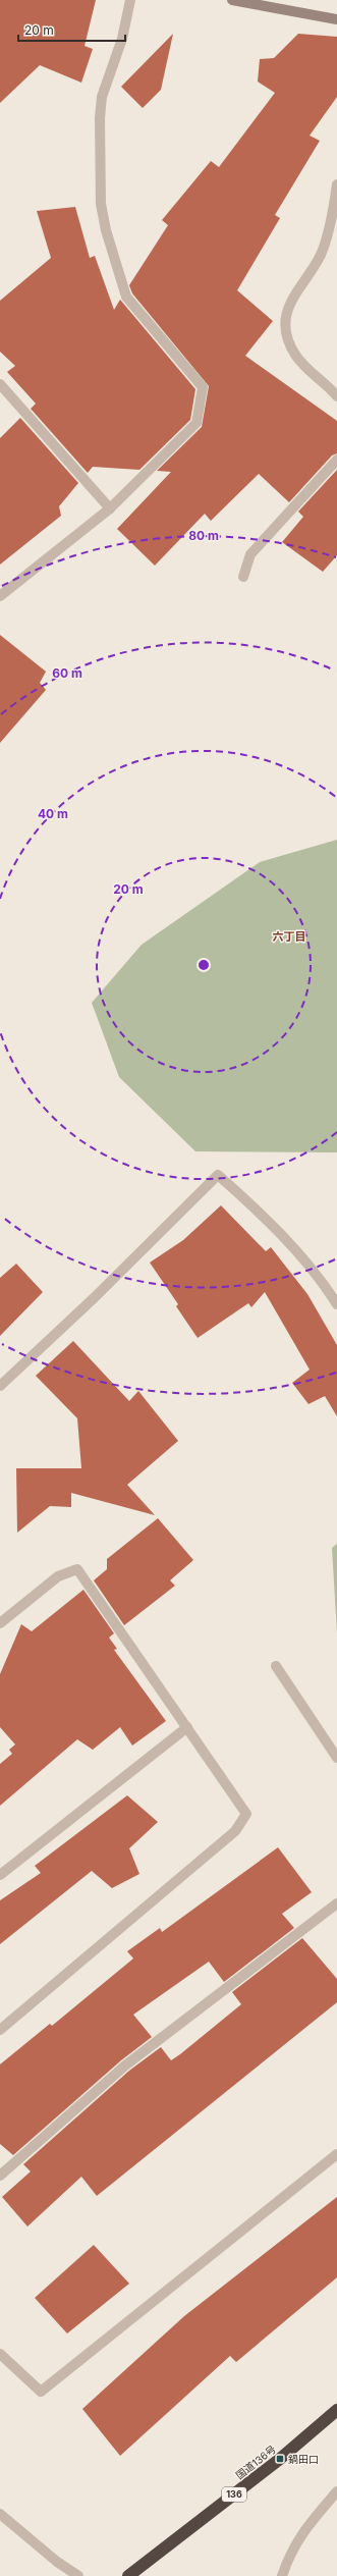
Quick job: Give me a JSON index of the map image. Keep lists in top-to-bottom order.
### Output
{
  "streets": {
    "highway": ["国道136号", "136"]
  },
  "districts": ["六丁目"],
  "places": {
    "transit": ["鍋田口"]
  },
  "scale_bar": "20 m",
  "rings": [
    "80 m",
    "60 m",
    "40 m",
    "20 m"
  ]
}
